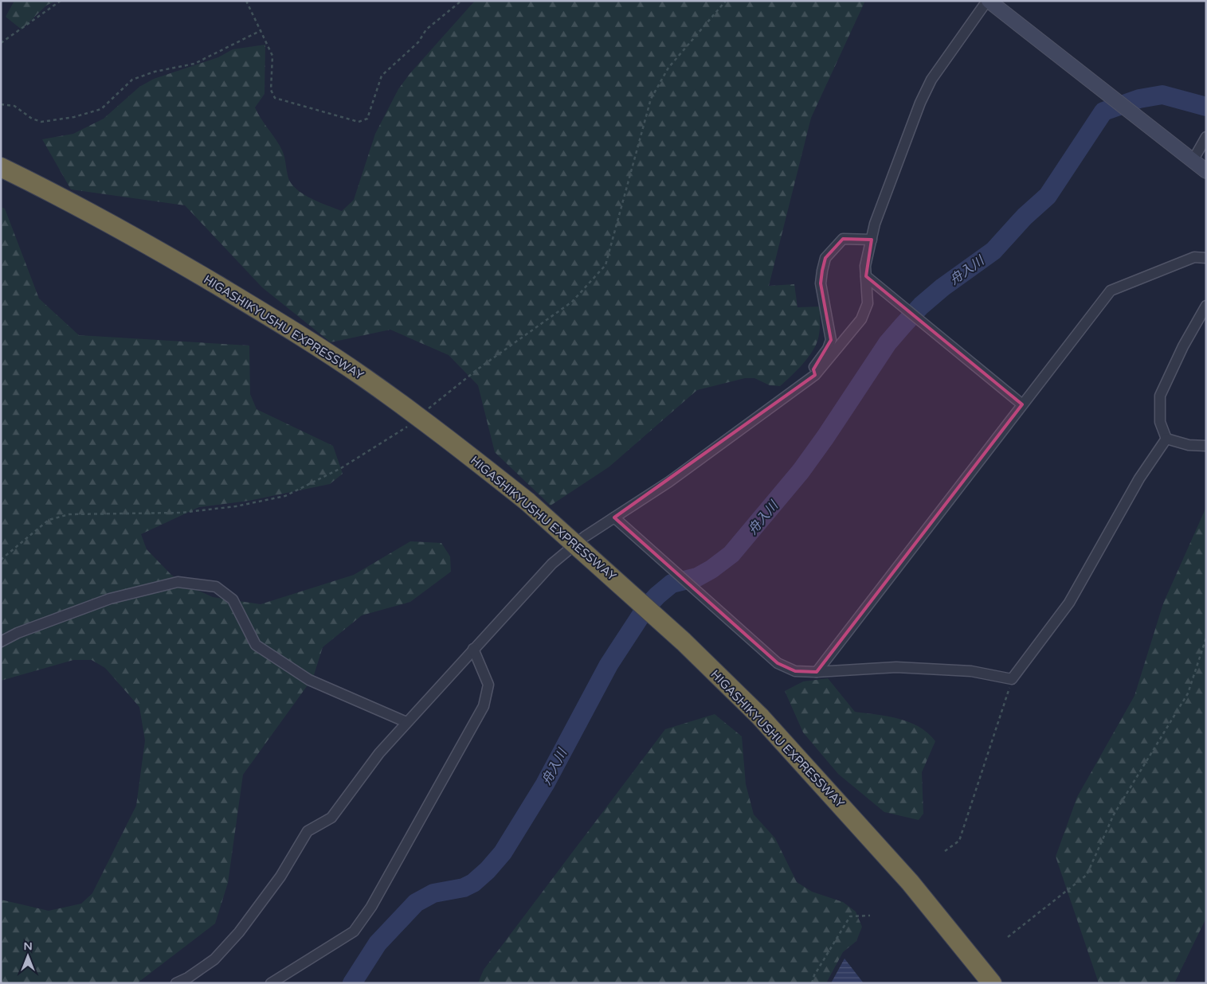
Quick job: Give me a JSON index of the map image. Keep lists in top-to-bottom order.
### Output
{
  "streets": {
    "highway": ["HIGASHIKYUSHU EXPRESSWAY"]
  },
  "water": ["舟入川"],
  "north": "top"
}
